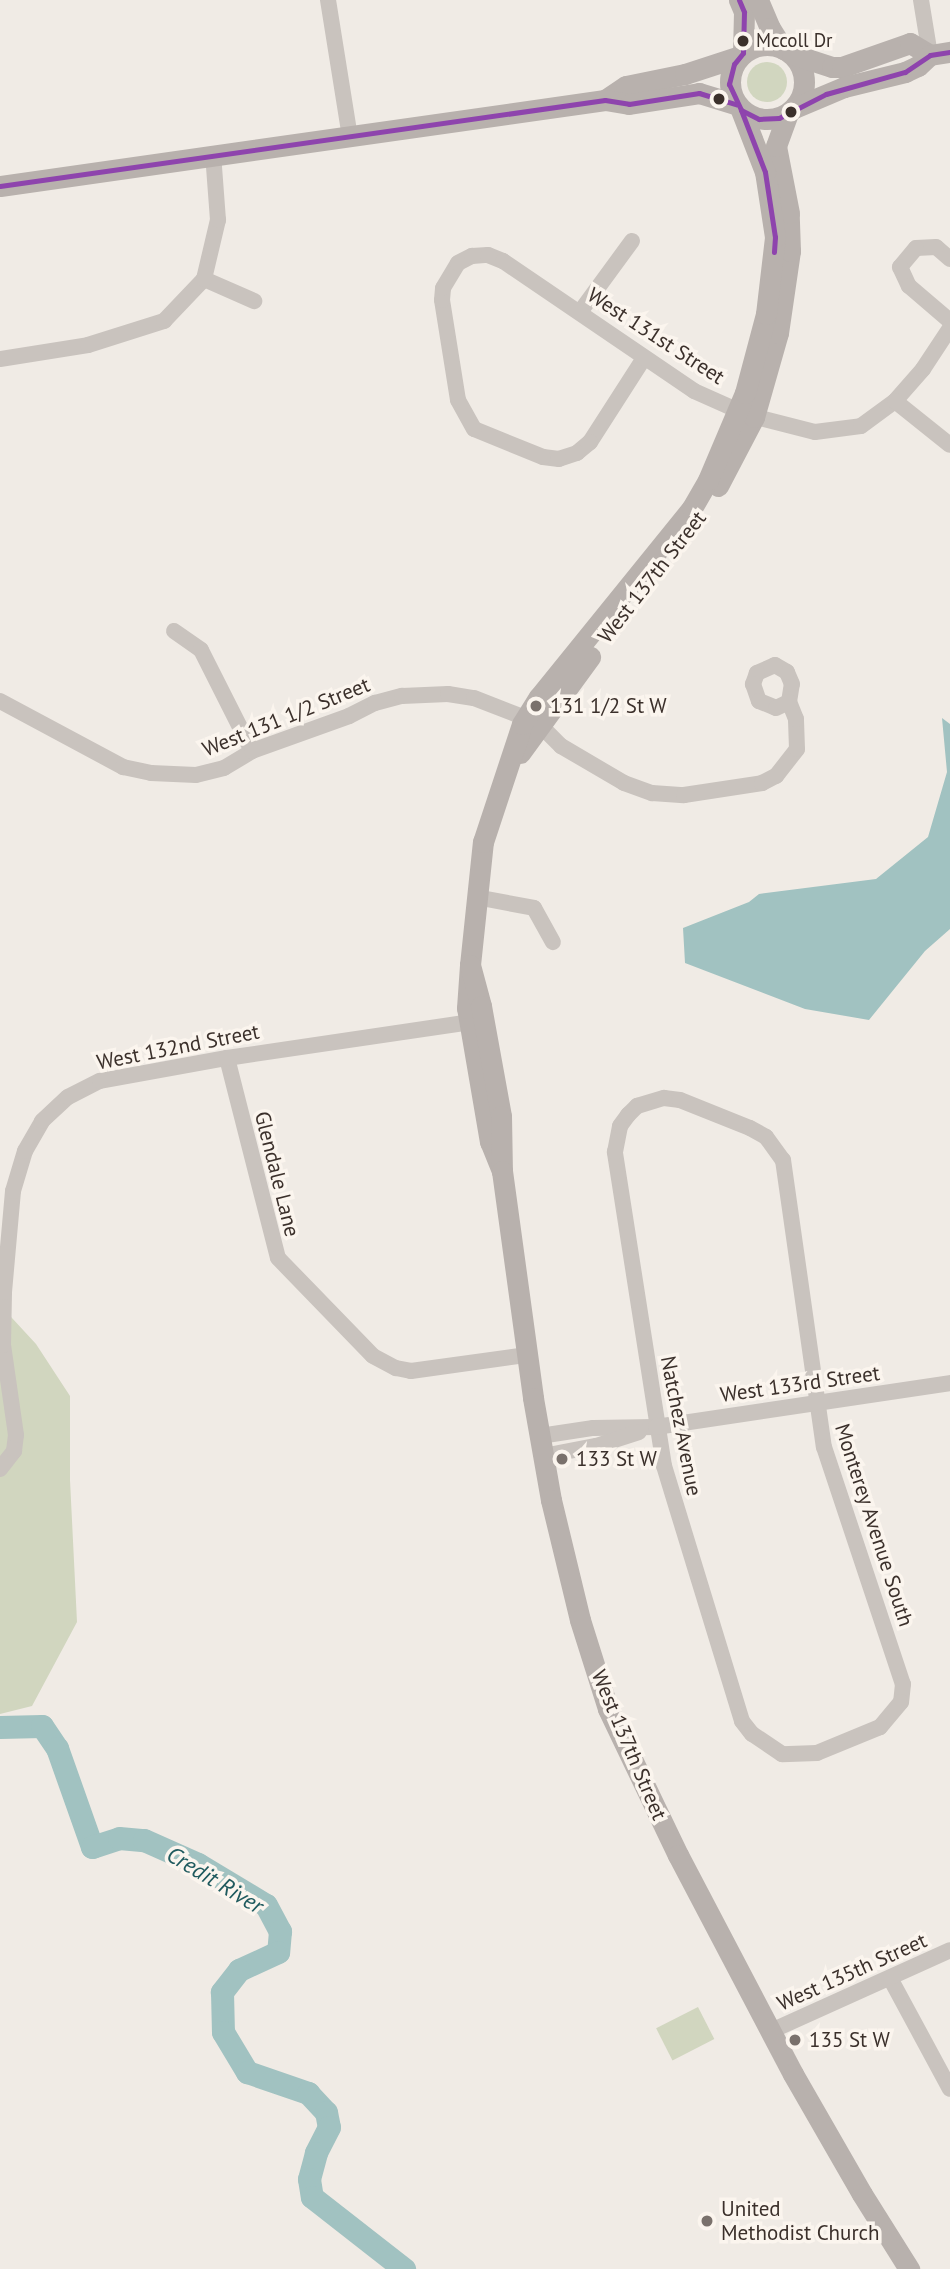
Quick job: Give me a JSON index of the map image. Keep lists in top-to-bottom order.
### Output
{
  "streets": {
    "main road": ["West 137th Street"],
    "street": [
      "West 131st Street",
      "West 131 1/2 Street",
      "West 132nd Street",
      "Glendale Lane",
      "West 133rd Street",
      "Natchez Avenue",
      "Monterey Avenue South",
      "West 135th Street"
    ]
  },
  "crossings": [
    ["West 131st Street", "West 137th Street"],
    ["West 137th Street", "West 131 1/2 Street"],
    ["West 137th Street", "West 132nd Street"],
    ["West 137th Street", "Glendale Lane"],
    ["West 137th Street", "West 133rd Street"],
    ["West 137th Street", "West 135th Street"],
    ["West 132nd Street", "Glendale Lane"],
    ["West 133rd Street", "Natchez Avenue"],
    ["West 133rd Street", "Monterey Avenue South"],
    ["Natchez Avenue", "Monterey Avenue South"]
  ],
  "water": ["Credit River"],
  "places": [
    "Mccoll Dr",
    "131 1/2 St W",
    "133 St W",
    "135 St W",
    "United Methodist Church"
  ]
}
